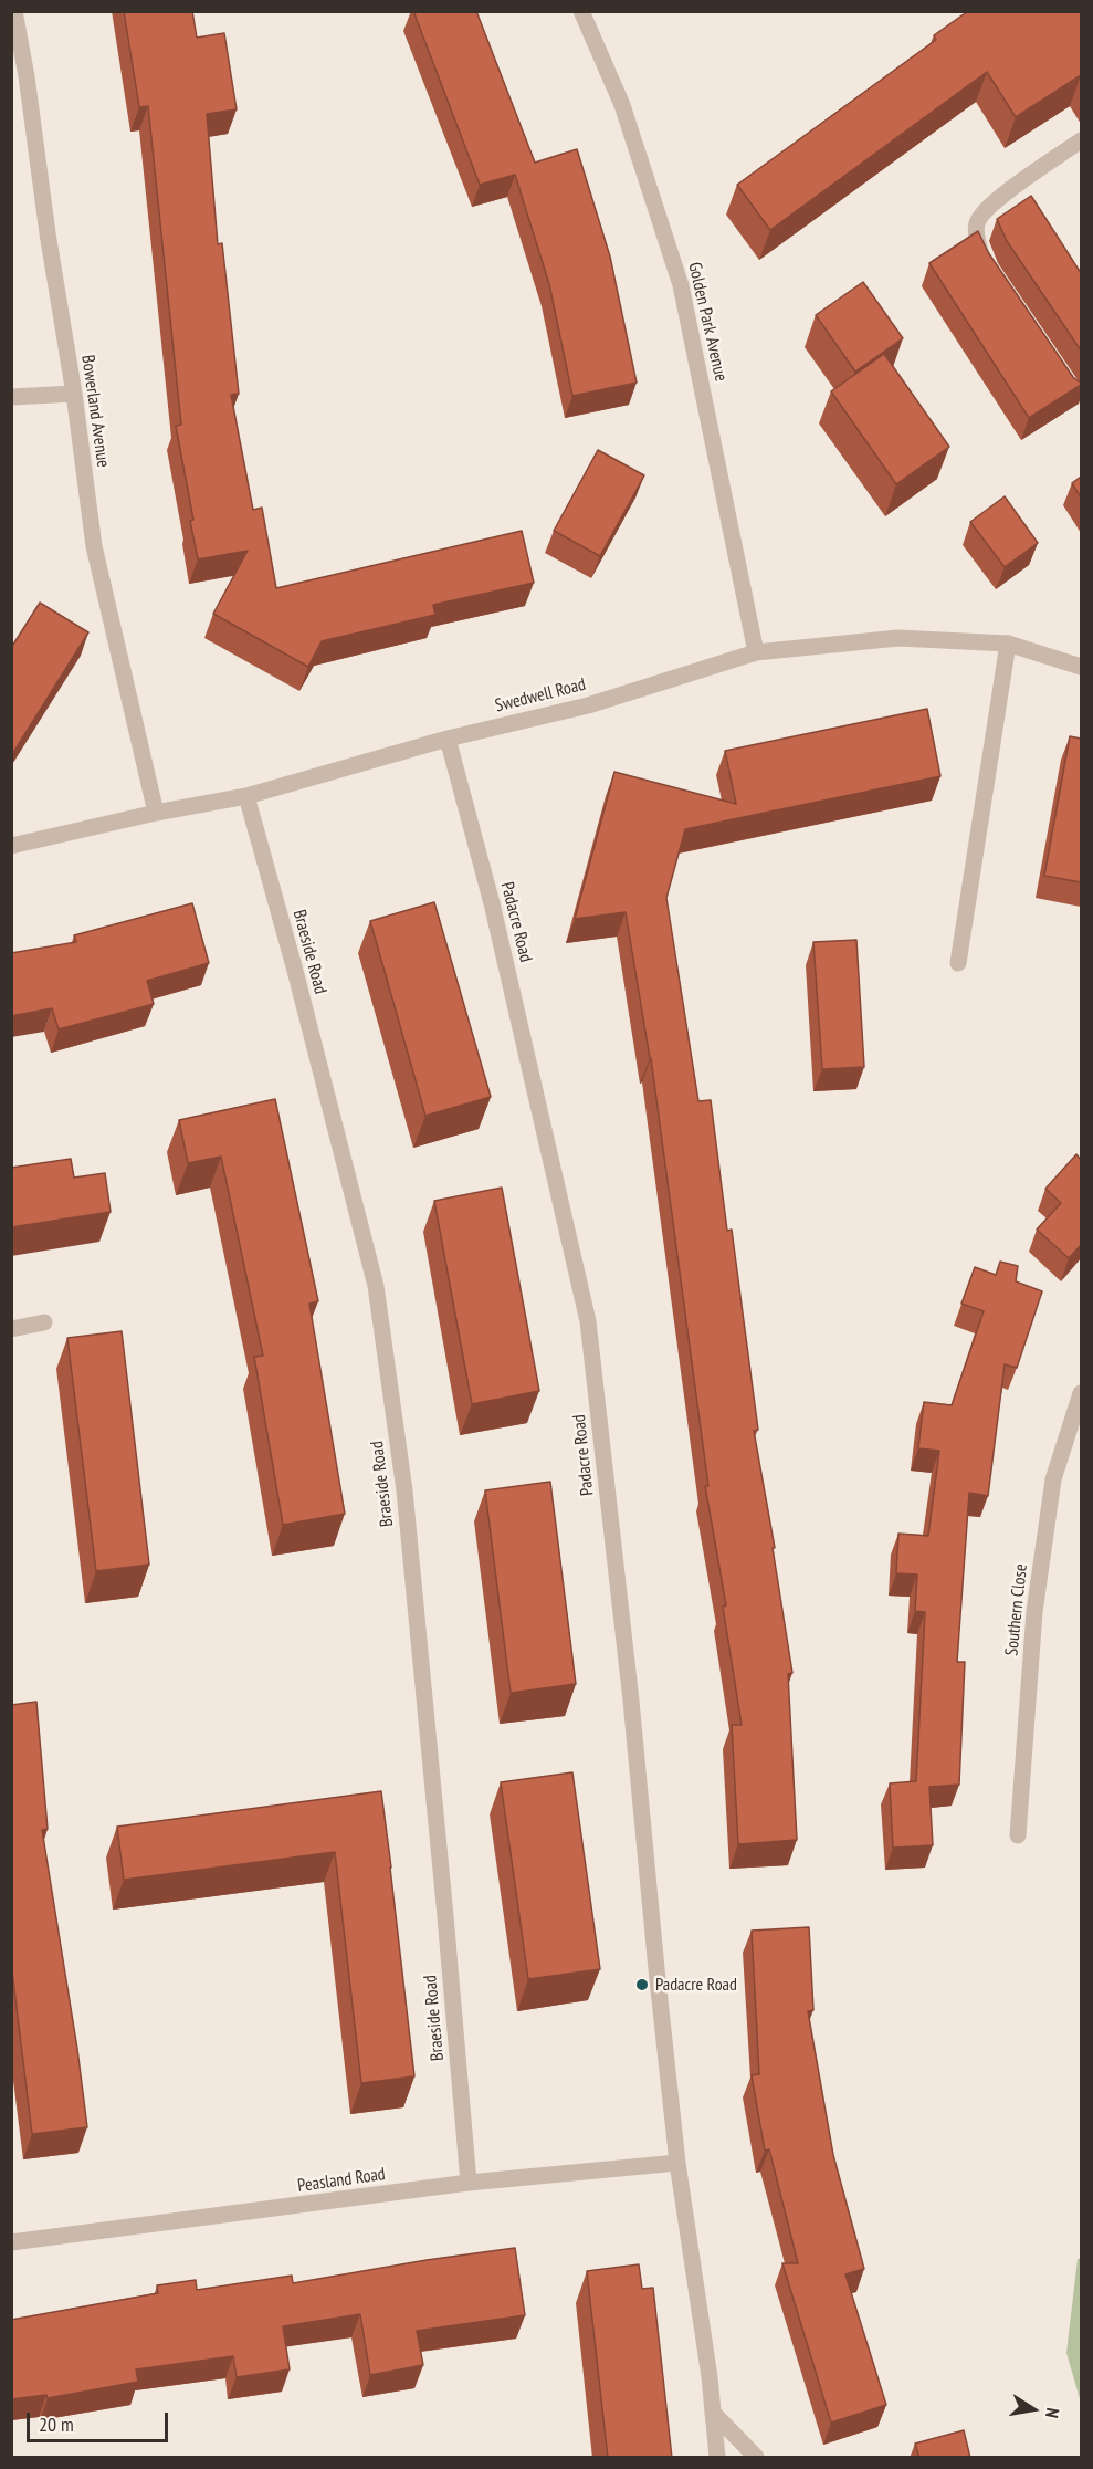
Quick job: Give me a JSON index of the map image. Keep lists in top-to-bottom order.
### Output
{
  "streets": {
    "street": [
      "Golden Park Avenue",
      "Bowerland Avenue",
      "Swedwell Road",
      "Padacre Road",
      "Braeside Road",
      "Southern Close",
      "Peasland Road"
    ]
  },
  "crossings": [
    ["Golden Park Avenue", "Swedwell Road"],
    ["Bowerland Avenue", "Swedwell Road"],
    ["Swedwell Road", "Padacre Road"],
    ["Swedwell Road", "Braeside Road"],
    ["Padacre Road", "Peasland Road"],
    ["Braeside Road", "Peasland Road"]
  ],
  "places": ["Padacre Road"],
  "scale_bar": "20 m",
  "north": "right"
}
